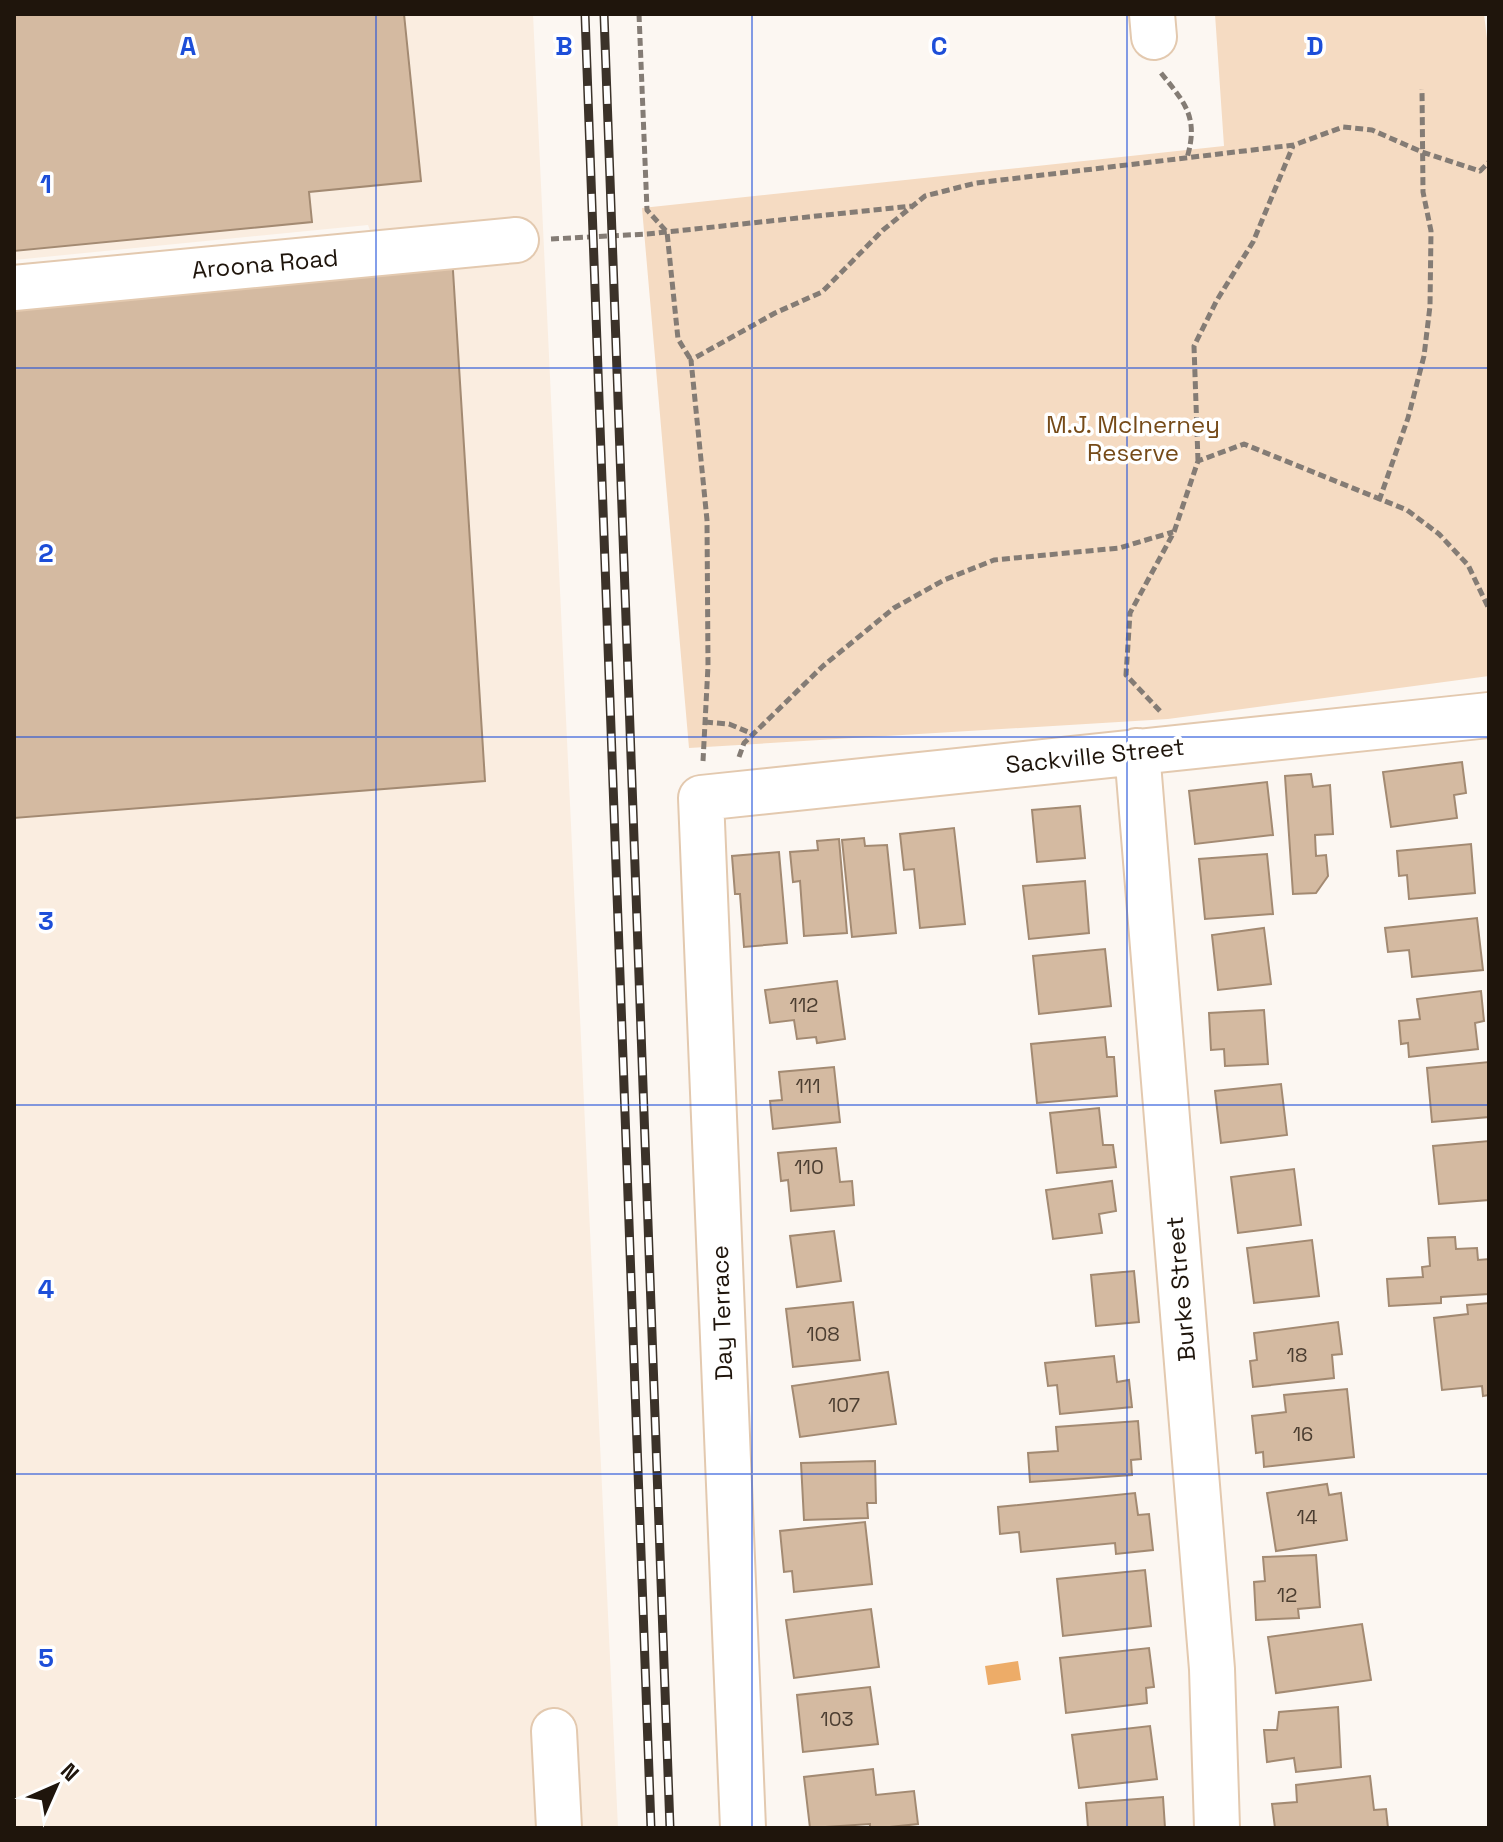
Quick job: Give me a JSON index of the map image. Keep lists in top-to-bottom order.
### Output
{
  "streets": {
    "street": [
      "Aroona Road",
      "Sackville Street",
      "Burke Street",
      "Day Terrace"
    ]
  },
  "crossings": [
    ["Sackville Street", "Burke Street"],
    ["Sackville Street", "Day Terrace"]
  ],
  "parks": ["M.J. McInerney Reserve"],
  "house_numbers": [
    "112",
    "111",
    "110",
    "108",
    "18",
    "107",
    "16",
    "14",
    "12",
    "103"
  ],
  "north": "top right",
  "grid": {
    "columns": [
      "A",
      "B",
      "C",
      "D"
    ],
    "rows": [
      "1",
      "2",
      "3",
      "4",
      "5"
    ]
  }
}
